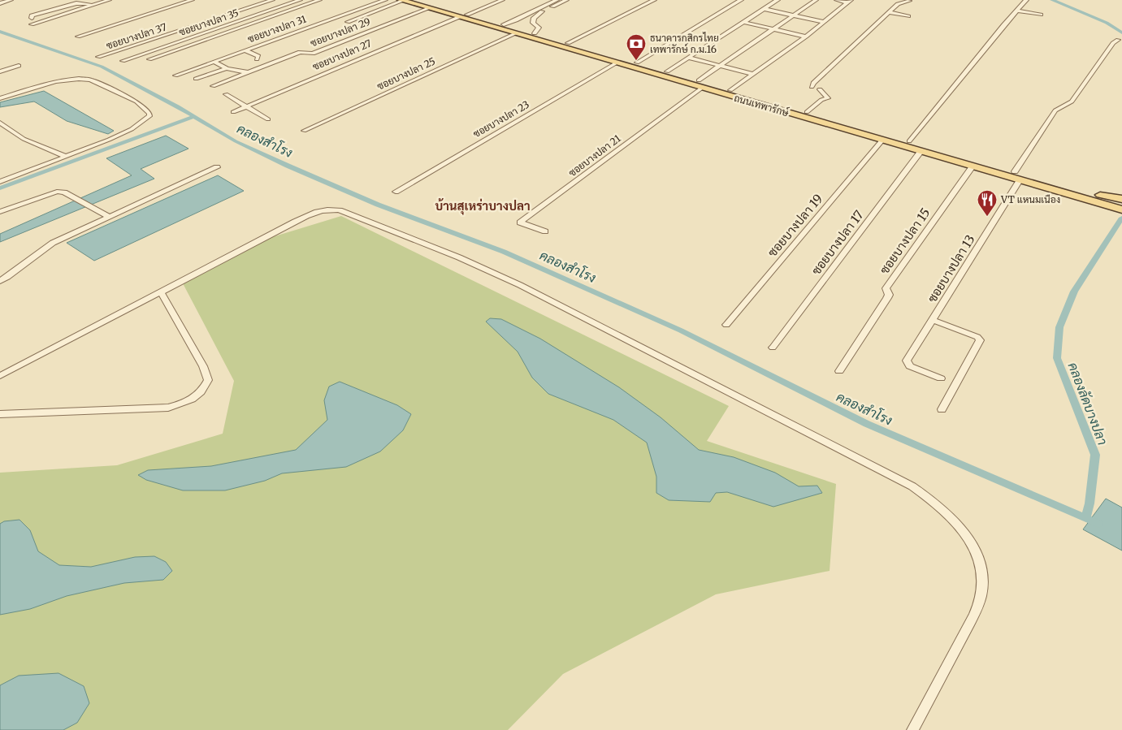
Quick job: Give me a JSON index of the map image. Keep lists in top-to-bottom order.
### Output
{
  "streets": {
    "main road": ["ถนนเทพารักษ์"],
    "street": [
      "ซอยบางปลา 35",
      "ซอยบางปลา 31",
      "ซอยบางปลา 29",
      "ซอยบางปลา 37",
      "ซอยบางปลา 27",
      "ซอยบางปลา 25",
      "ซอยบางปลา 23",
      "ซอยบางปลา 21",
      "ซอยบางปลา 19",
      "ซอยบางปลา 15",
      "ซอยบางปลา 17",
      "ซอยบางปลา 13"
    ]
  },
  "crossings": [
    ["ซอยบางปลา 29", "ถนนเทพารักษ์"],
    ["ซอยบางปลา 27", "ถนนเทพารักษ์"],
    ["ซอยบางปลา 25", "ถนนเทพารักษ์"],
    ["ถนนเทพารักษ์", "ซอยบางปลา 23"],
    ["ถนนเทพารักษ์", "ซอยบางปลา 21"],
    ["ถนนเทพารักษ์", "ซอยบางปลา 19"],
    ["ถนนเทพารักษ์", "ซอยบางปลา 15"],
    ["ถนนเทพารักษ์", "ซอยบางปลา 17"],
    ["ถนนเทพารักษ์", "ซอยบางปลา 13"]
  ],
  "districts": ["บ้านสุเหร่าบางปลา"],
  "water": ["คลองสำโรง", "คลองลัดบางปลา"],
  "places": {
    "bank": ["ธนาคารกสิกรไทย เทพารักษ์ ก.ม.16"],
    "restaurant": ["VT แหนมเนือง"]
  }
}
